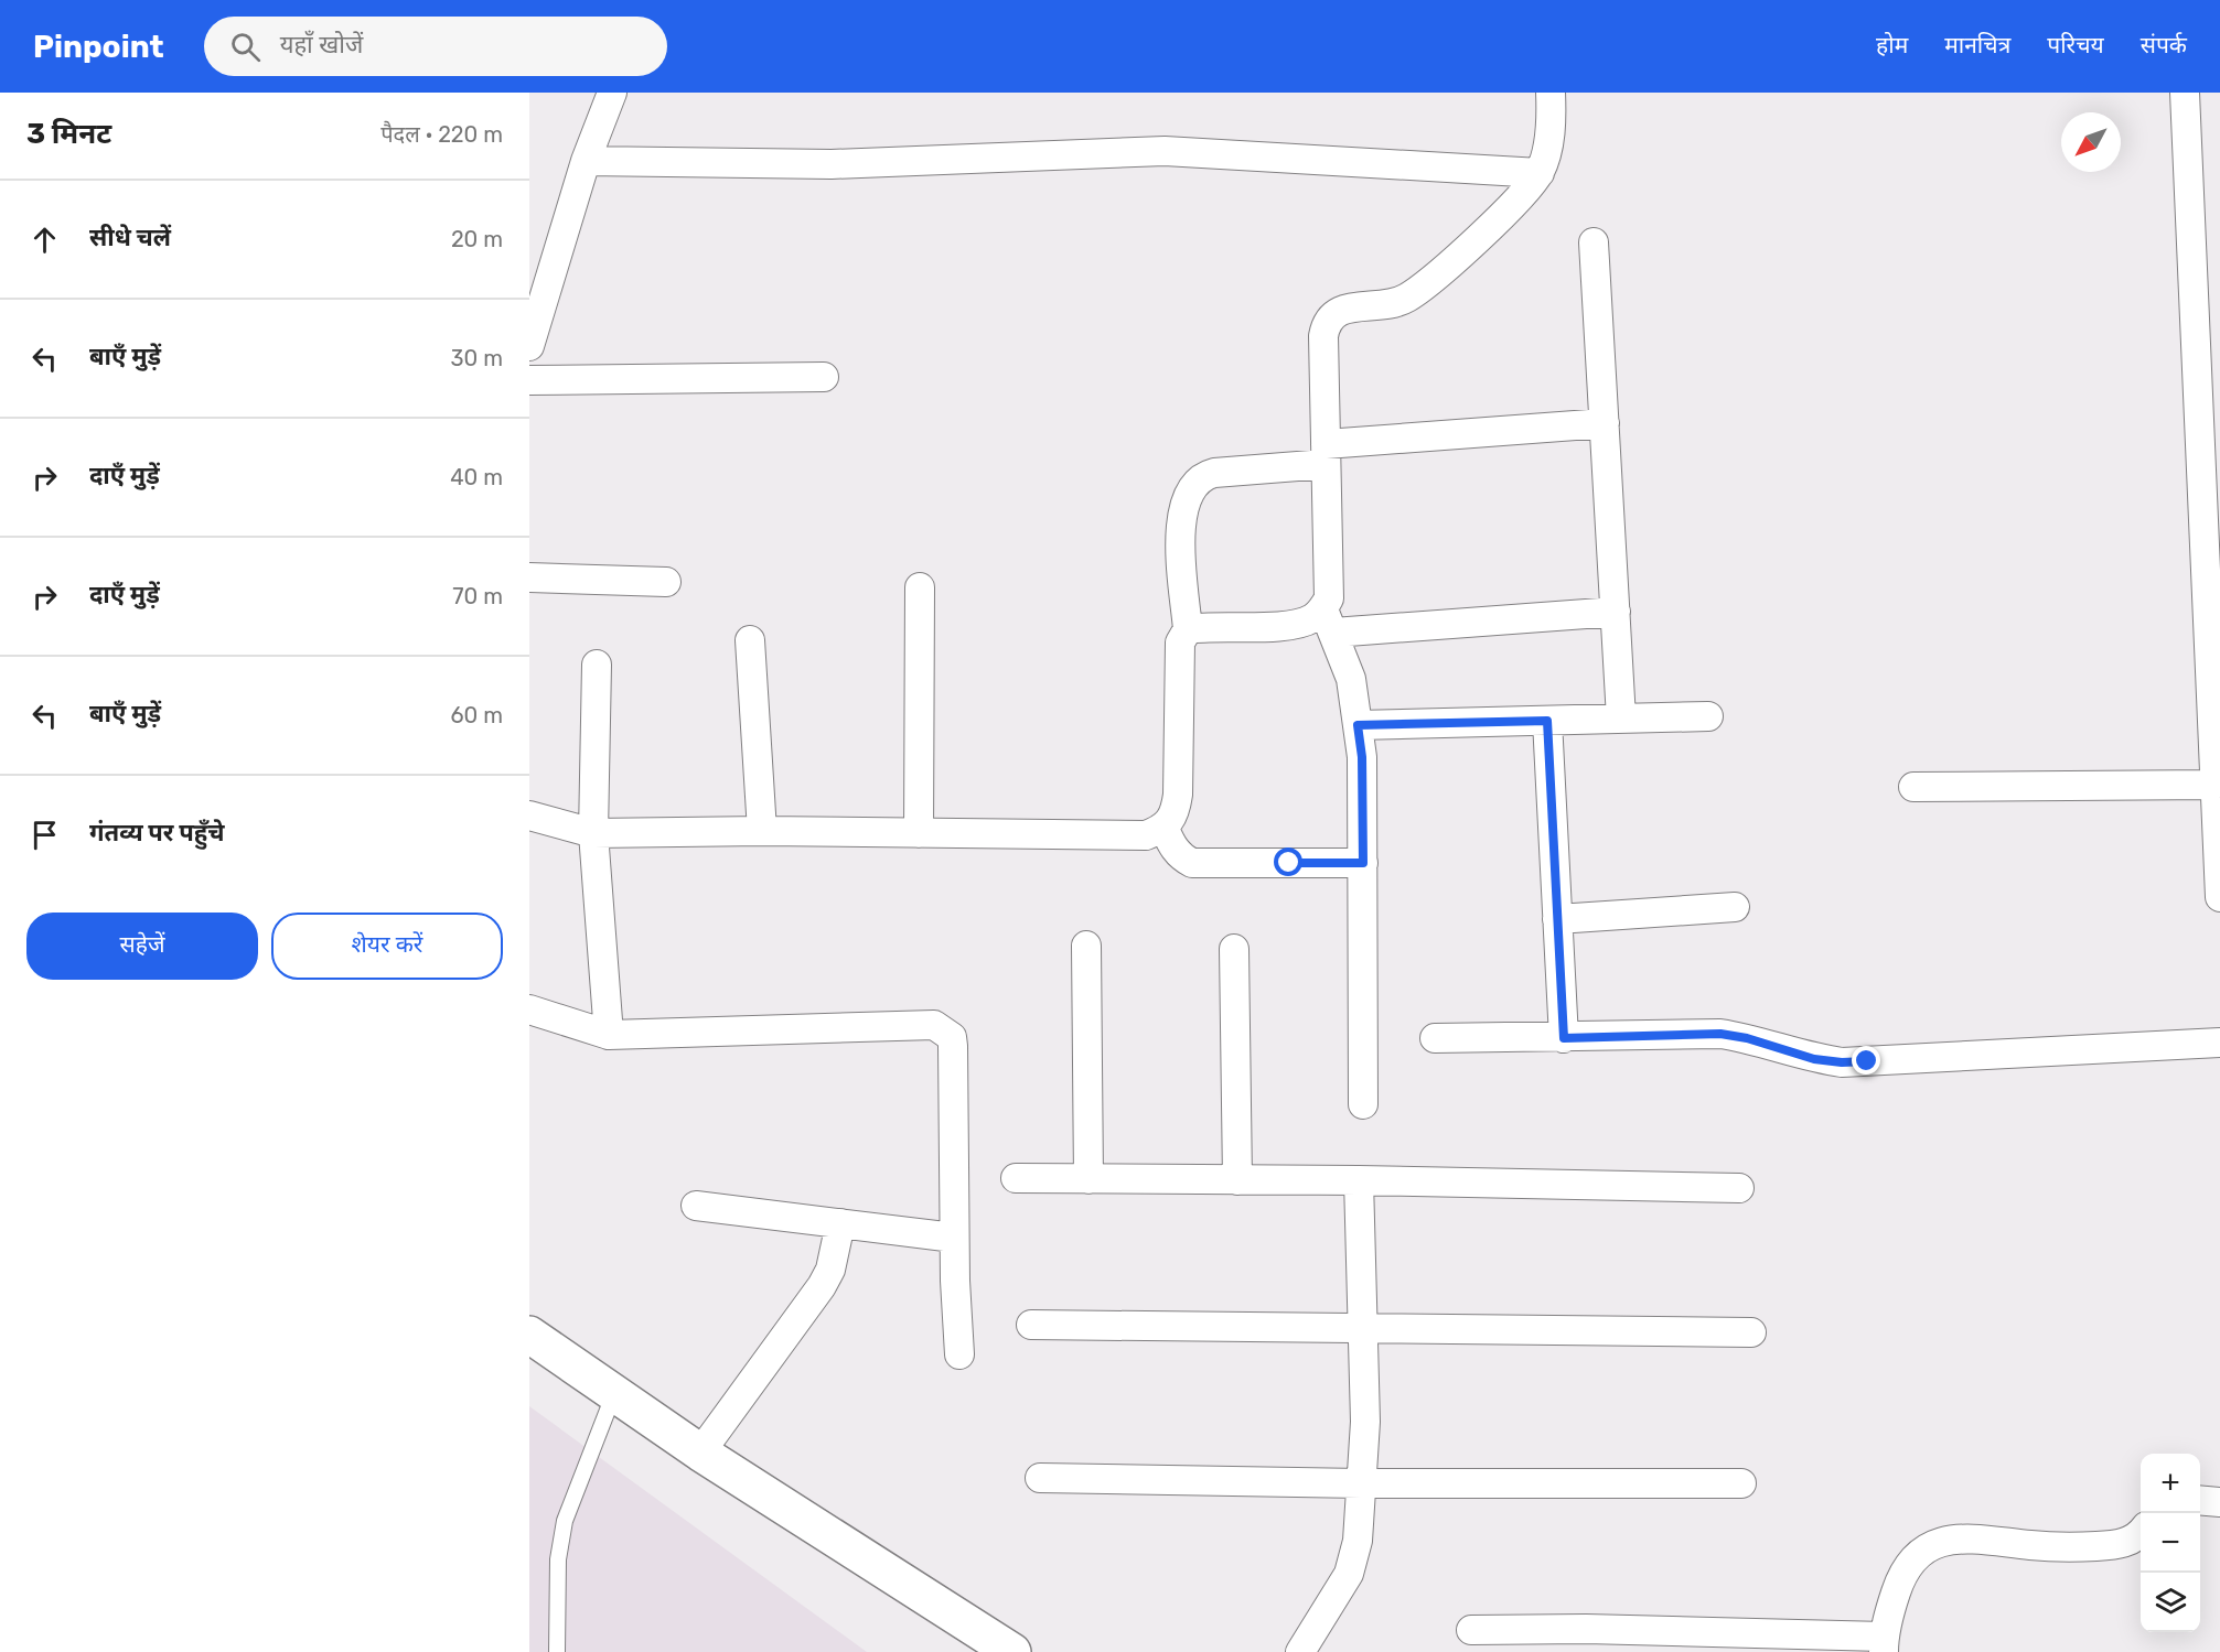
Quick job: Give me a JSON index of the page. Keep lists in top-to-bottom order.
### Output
{
  "north": "bottom left",
  "page": {
    "header": "Pinpoint",
    "search": "यहाँ खोजें",
    "nav": [
      "होम",
      "मानचित्र",
      "परिचय",
      "संपर्क"
    ],
    "heading": ["3 मिनट", "पैदल · 220 m"],
    "list": [
      ["सीधे चलें", "20 m"],
      ["बाएँ मुड़ें", "30 m"],
      ["दाएँ मुड़ें", "40 m"],
      ["दाएँ मुड़ें", "70 m"],
      ["बाएँ मुड़ें", "60 m"],
      "गंतव्य पर पहुँचे"
    ],
    "buttons": ["सहेजें", "शेयर करें"],
    "map_buttons": ["+", "−"]
  }
}
